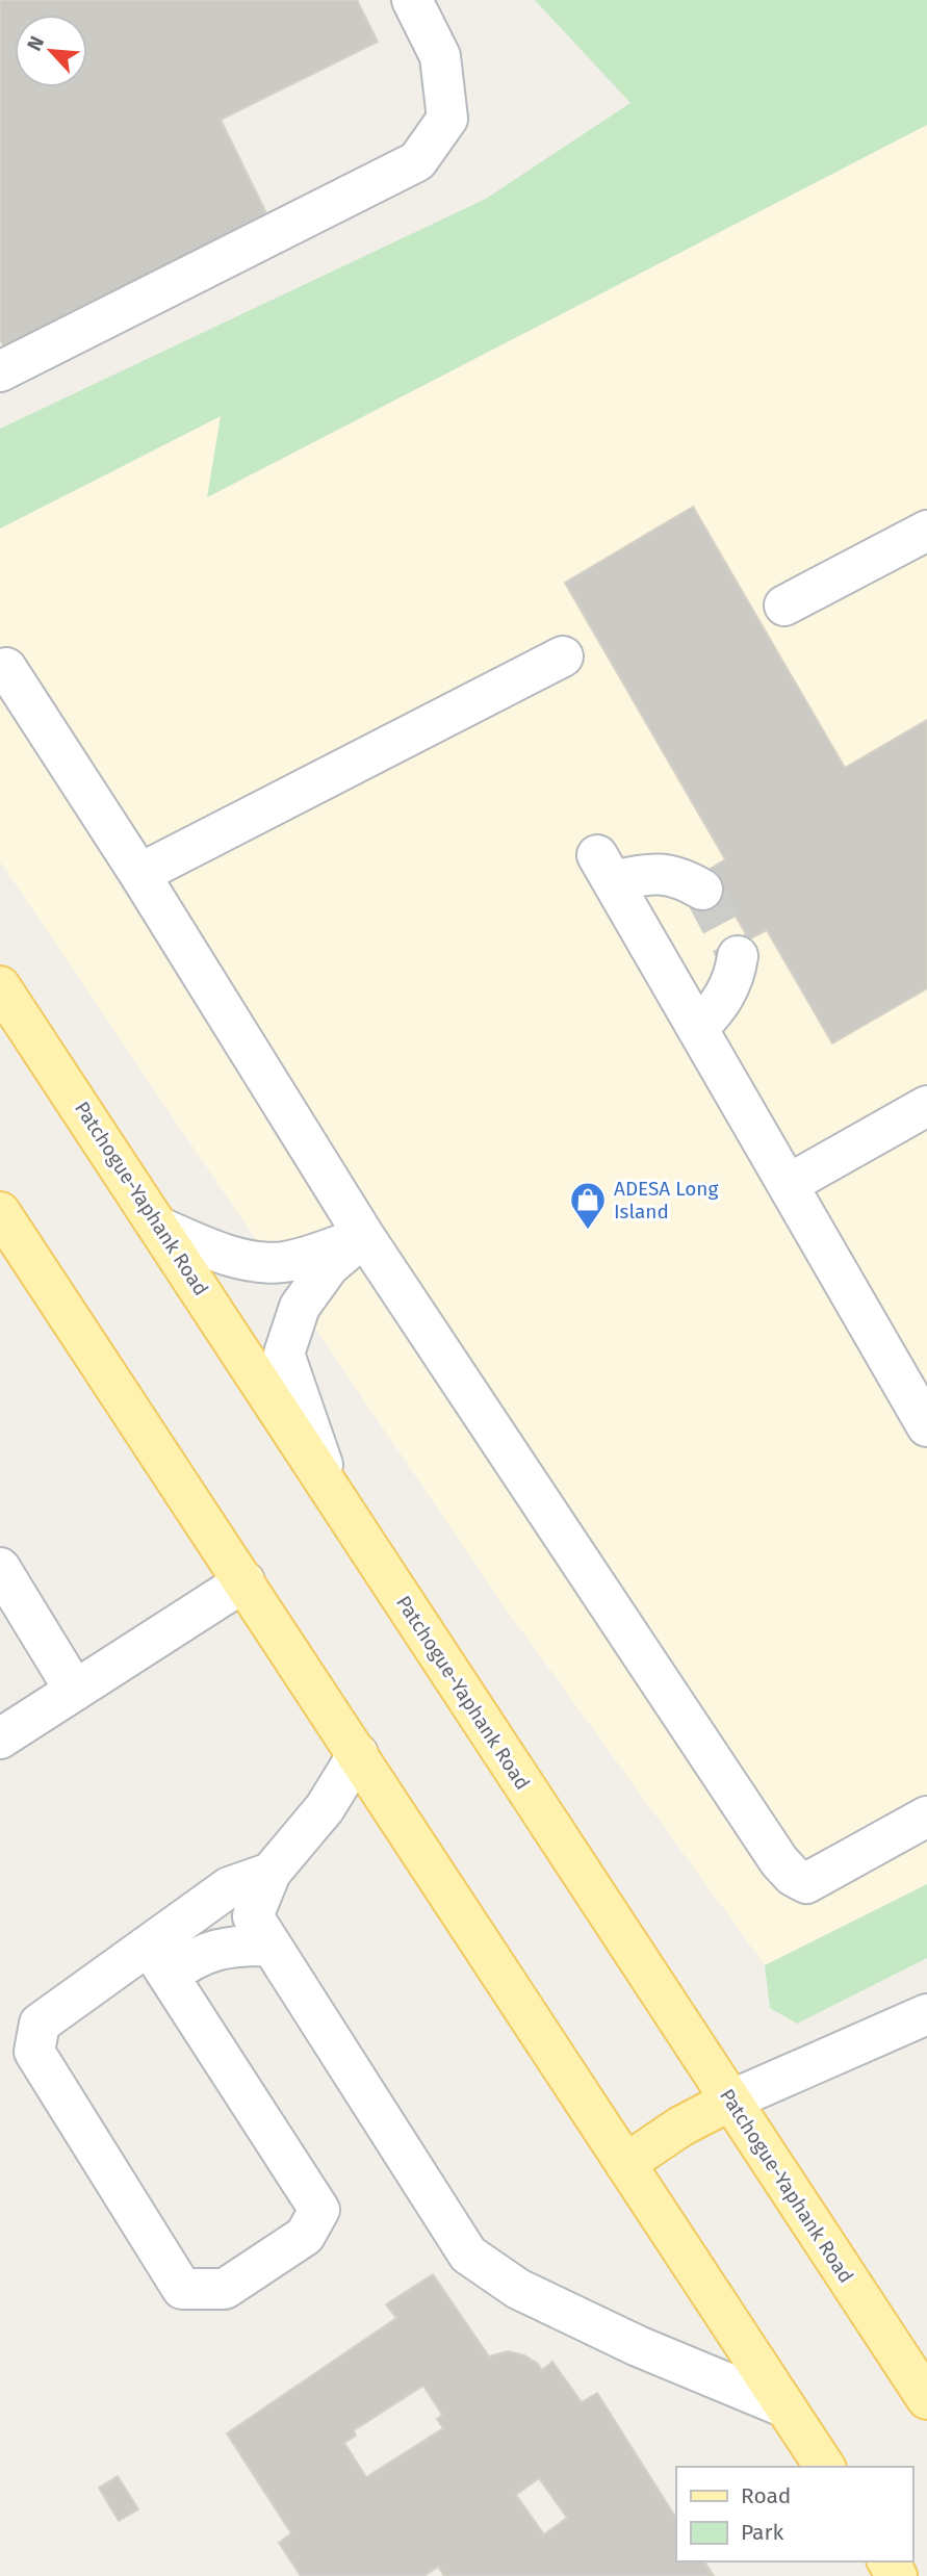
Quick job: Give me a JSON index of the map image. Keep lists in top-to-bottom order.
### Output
{
  "streets": {
    "main road": ["Patchogue-Yaphank Road"]
  },
  "places": {
    "shop": ["ADESA Long Island"]
  },
  "legend": ["Road", "Park"],
  "north": "top left"
}
